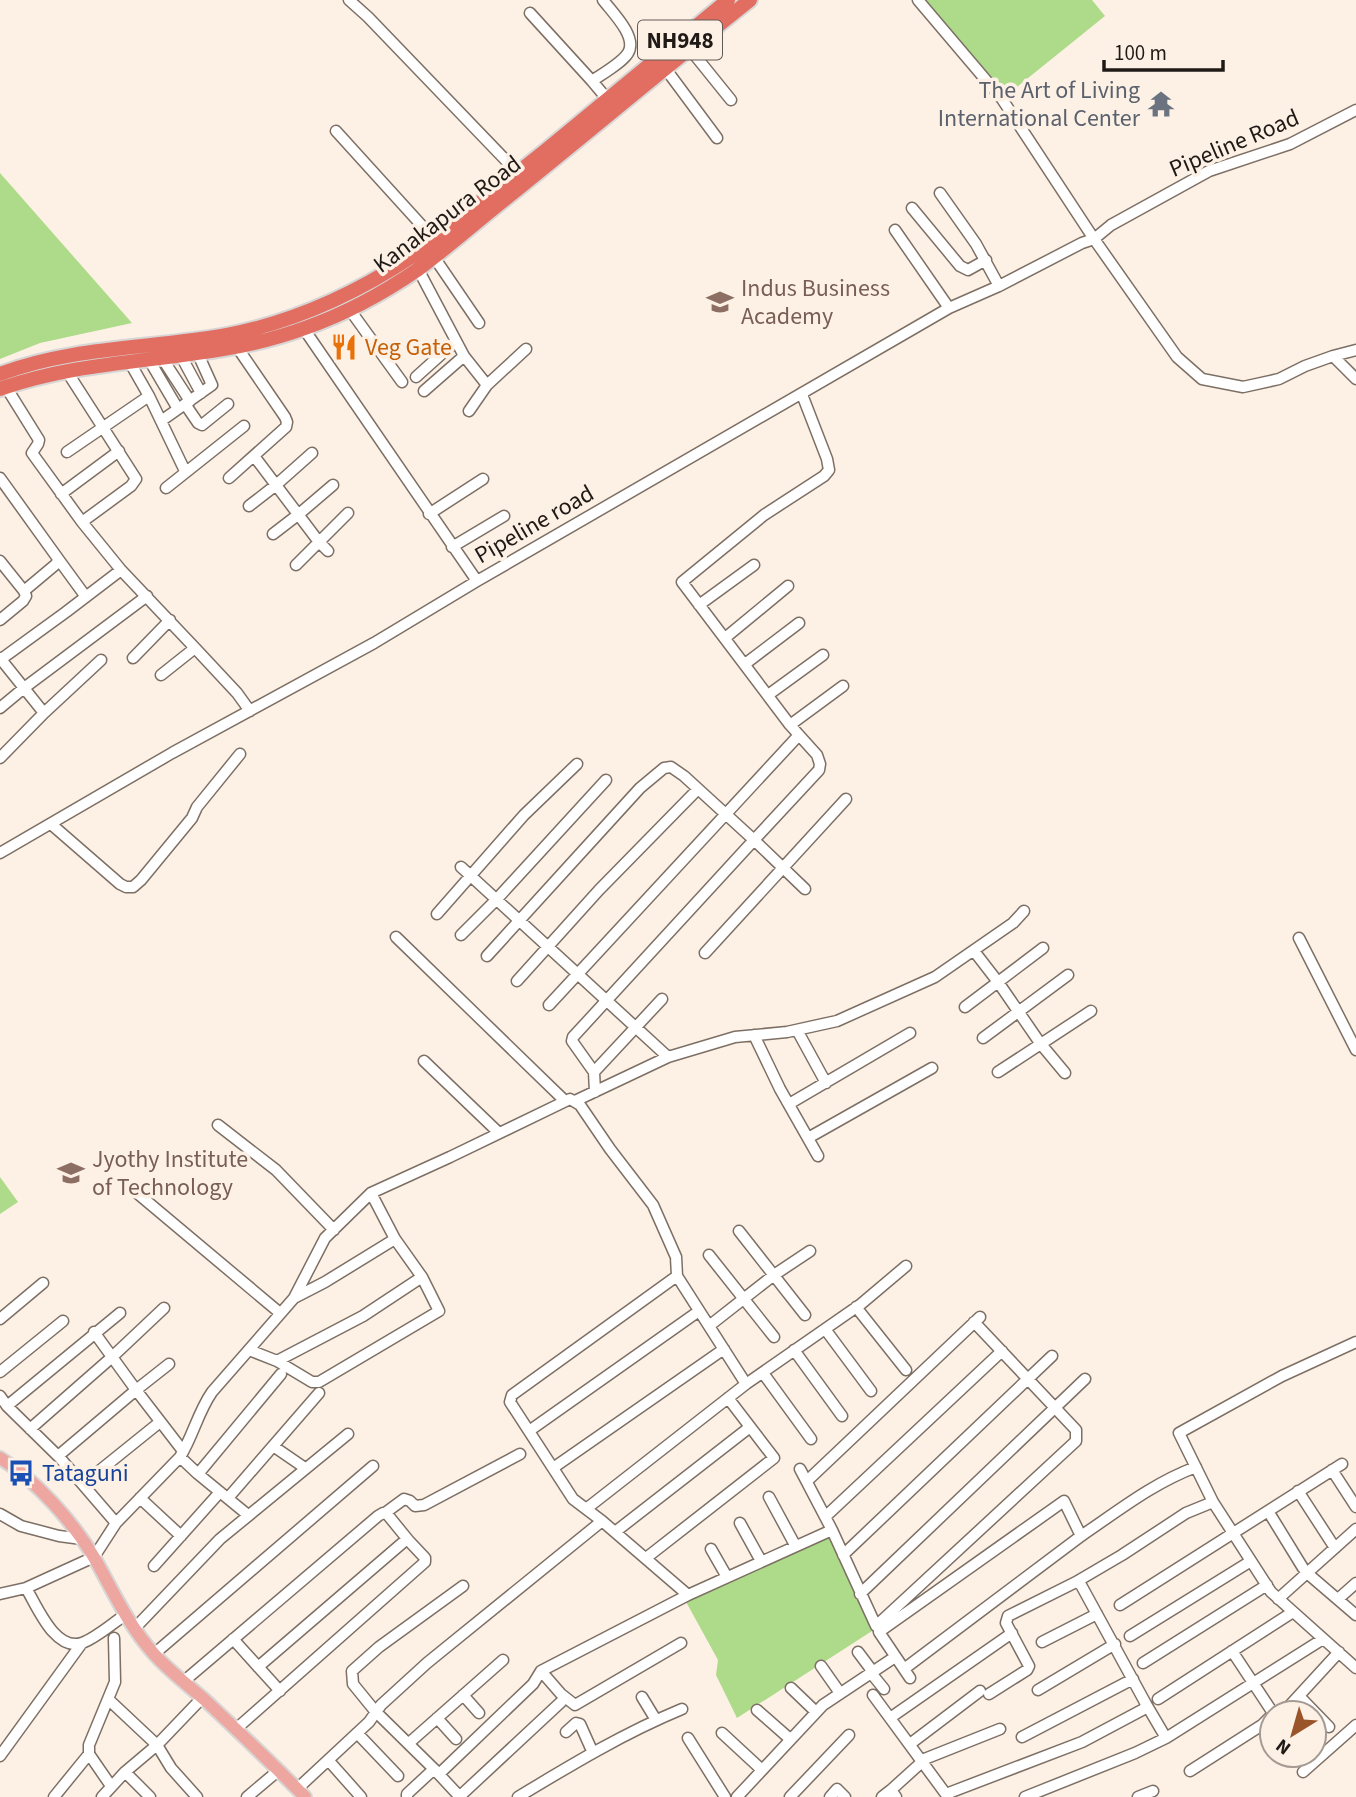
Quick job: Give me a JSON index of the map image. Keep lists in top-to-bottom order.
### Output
{
  "streets": {
    "highway": ["NH948", "Kanakapura Road"],
    "street": ["Pipeline Road", "Pipeline road"]
  },
  "crossings": [
    ["Pipeline Road", "Pipeline road"]
  ],
  "places": {
    "temple": ["The Art of Living International Center"],
    "school or university": ["Indus Business Academy", "Jyothy Institute of Technology"],
    "restaurant": ["Veg Gate"],
    "bus stop": ["Tataguni"]
  },
  "scale_bar": "100 m",
  "north": "bottom left"
}
